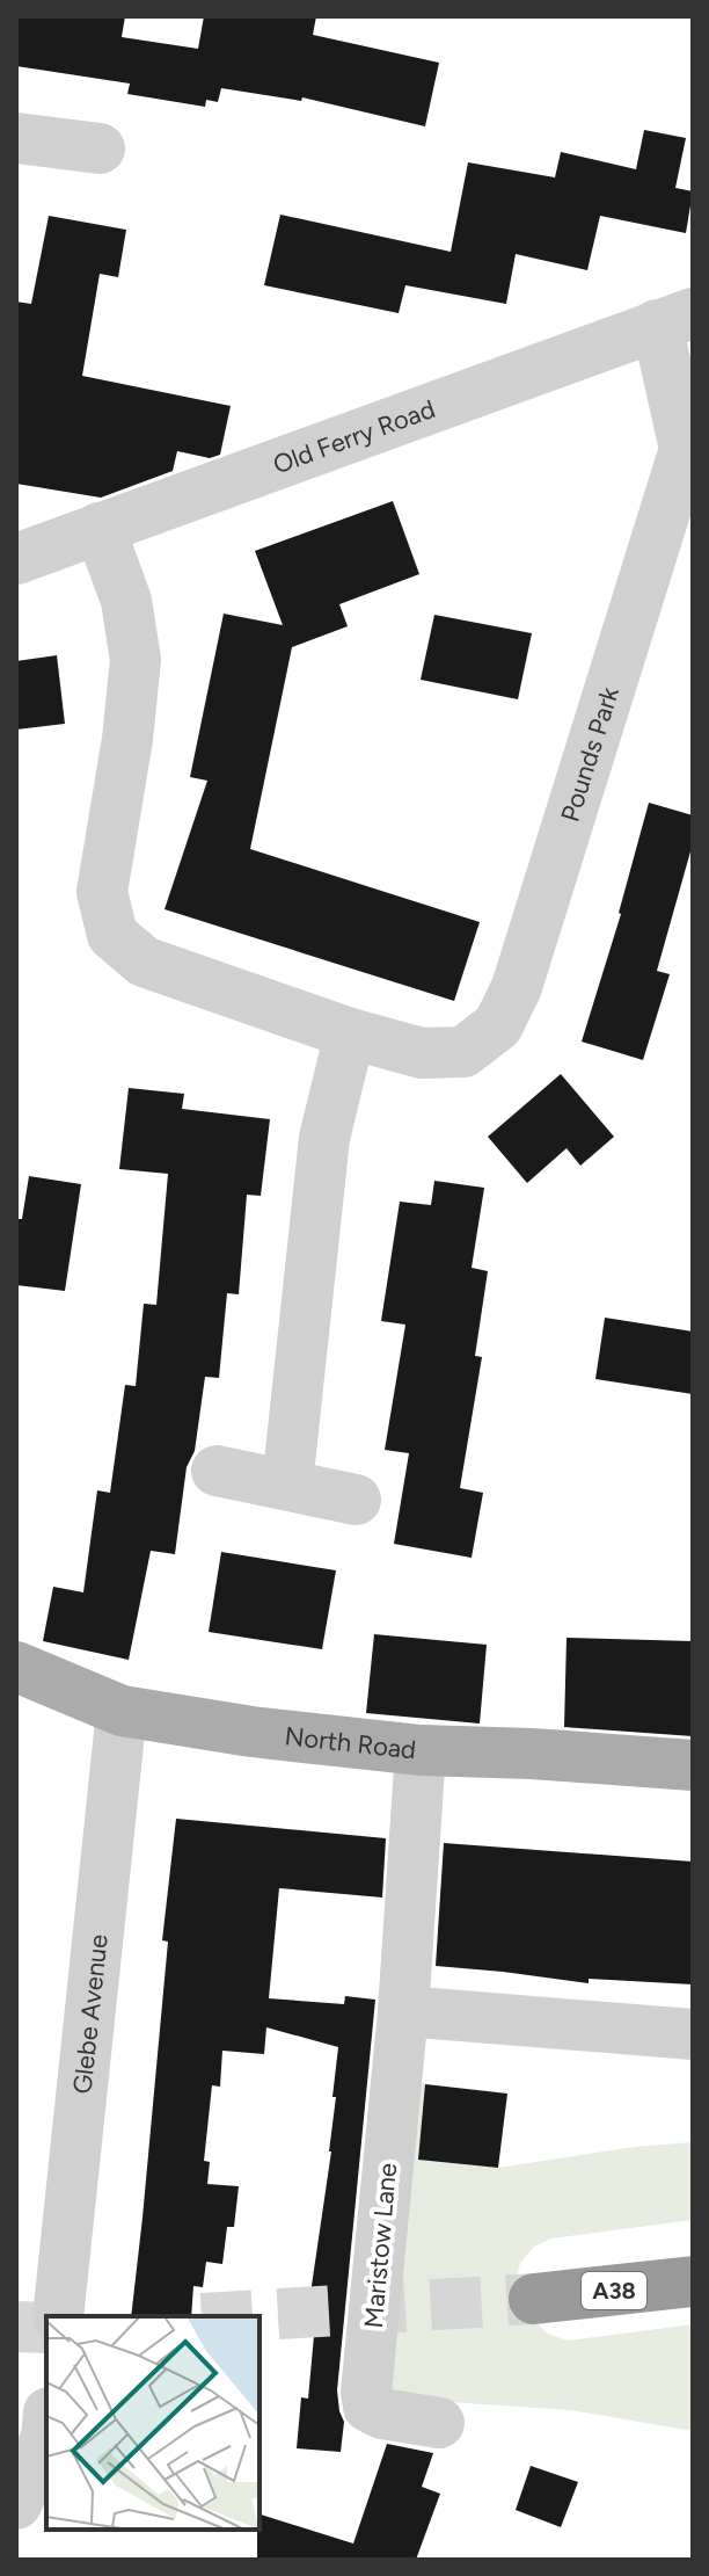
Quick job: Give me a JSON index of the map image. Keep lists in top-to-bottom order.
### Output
{
  "streets": {
    "highway": ["A38"],
    "main road": ["North Road"],
    "street": [
      "Old Ferry Road",
      "Pounds Park",
      "Glebe Avenue",
      "Maristow Lane"
    ]
  },
  "crossings": [
    ["Old Ferry Road", "Pounds Park"],
    ["North Road", "Glebe Avenue"],
    ["North Road", "Maristow Lane"]
  ]
}
